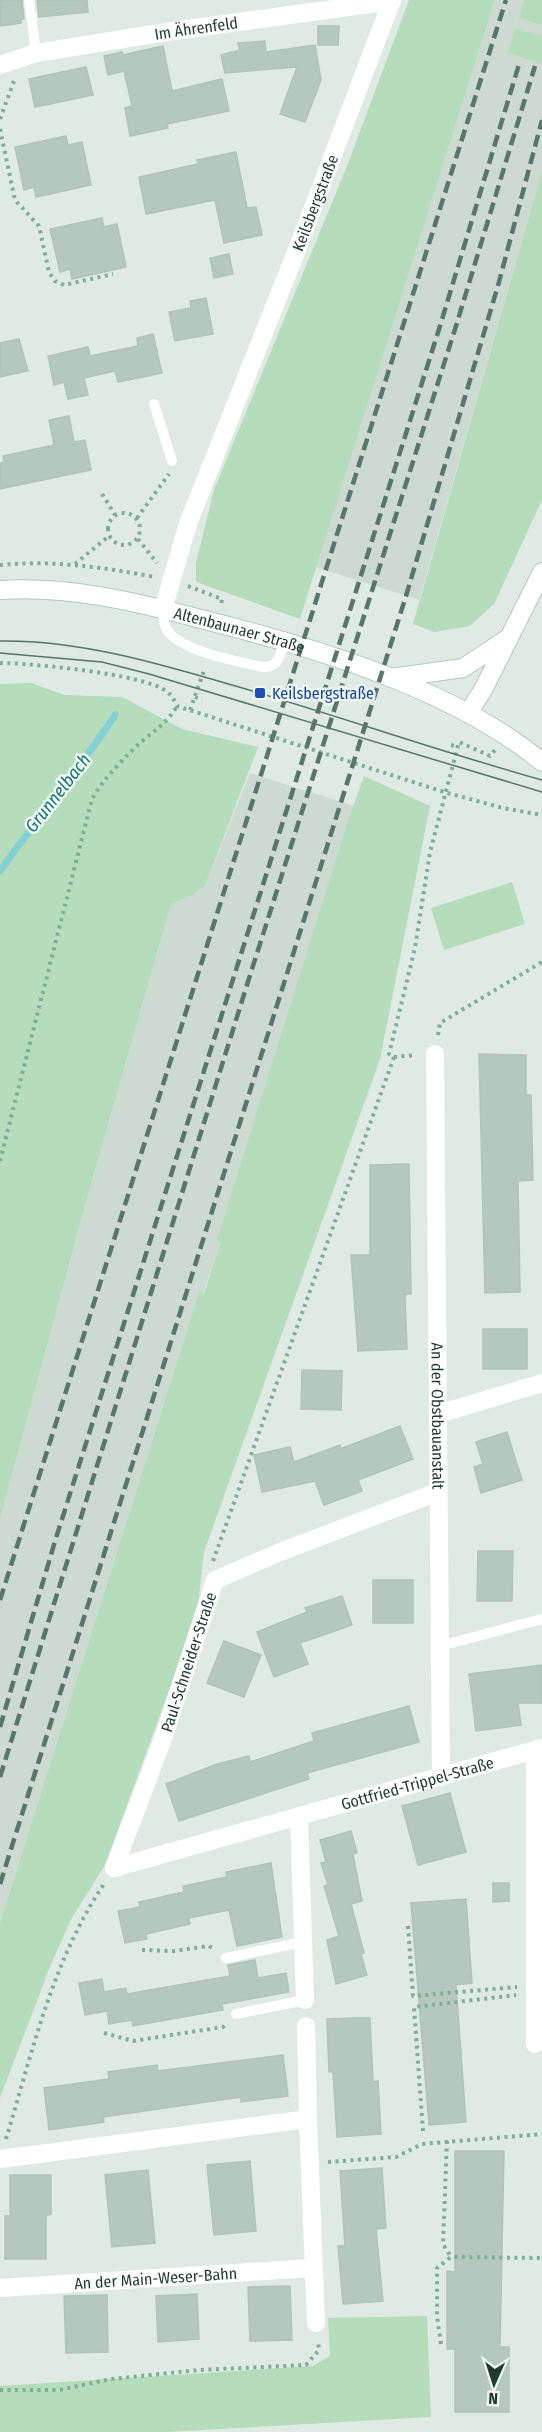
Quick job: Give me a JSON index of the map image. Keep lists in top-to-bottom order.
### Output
{
  "streets": {
    "street": [
      "Im Ährenfeld",
      "Keilsbergstraße",
      "Altenbaunaer Straße",
      "An der Obstbauanstalt",
      "Paul-Schneider-Straße",
      "Gottfried-Trippel-Straße",
      "An der Main-Weser-Bahn"
    ]
  },
  "crossings": [
    ["Im Ährenfeld", "Keilsbergstraße"],
    ["Keilsbergstraße", "Altenbaunaer Straße"],
    ["An der Obstbauanstalt", "Paul-Schneider-Straße"],
    ["An der Obstbauanstalt", "Gottfried-Trippel-Straße"],
    ["Paul-Schneider-Straße", "Gottfried-Trippel-Straße"]
  ],
  "water": ["Grunnelbach"],
  "places": {
    "transit": ["Keilsbergstraße"]
  },
  "north": "bottom"
}
